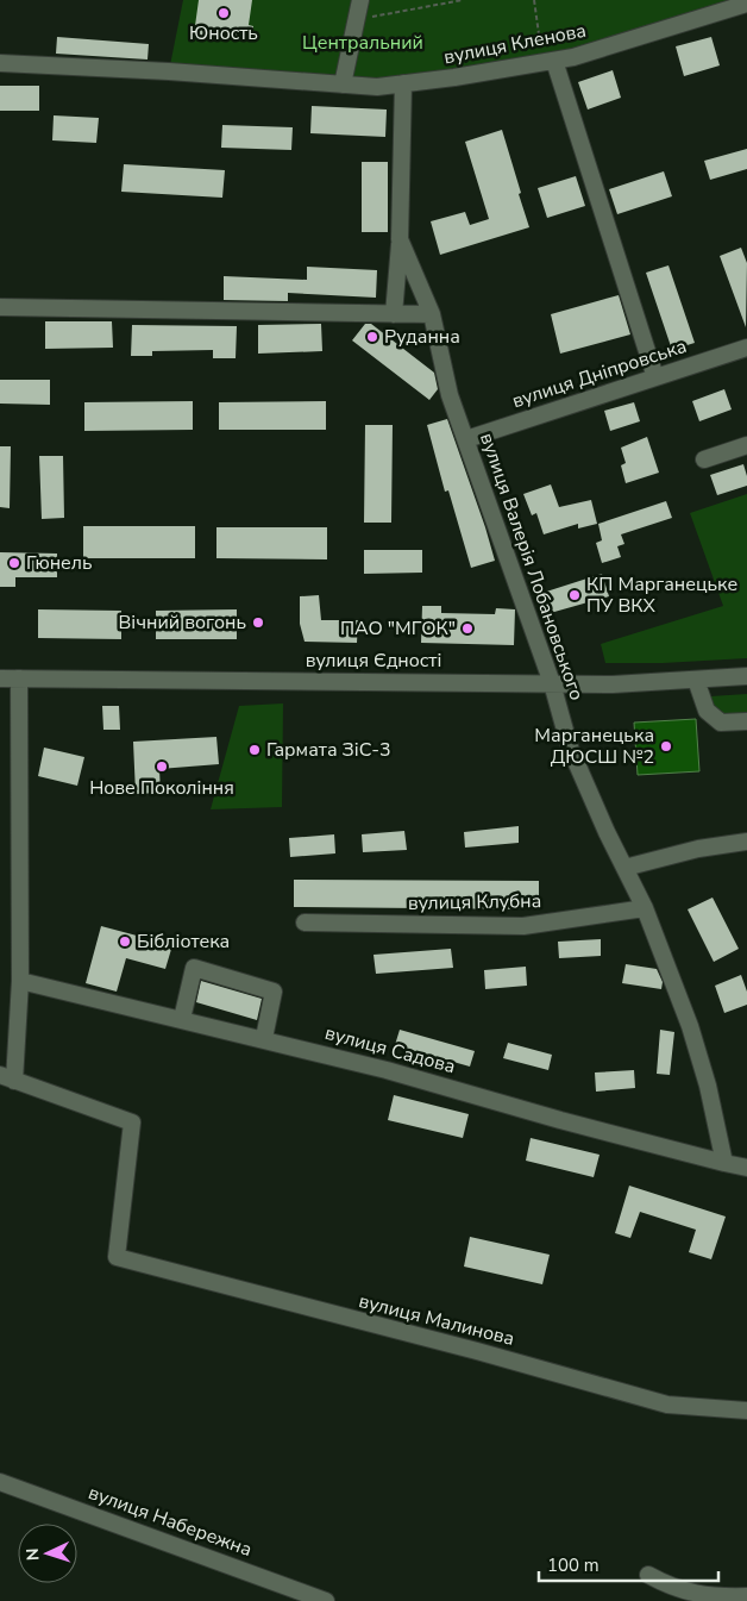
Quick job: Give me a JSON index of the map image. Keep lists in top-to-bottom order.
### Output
{
  "streets": {
    "street": [
      "вулиця Кленова",
      "вулиця Дніпровська",
      "вулиця Валерія Лобановського",
      "вулиця Єдності",
      "вулиця Клубна",
      "вулиця Садова",
      "вулиця Малинова",
      "вулиця Набережна"
    ]
  },
  "crossings": [
    ["вулиця Дніпровська", "вулиця Валерія Лобановського"],
    ["вулиця Валерія Лобановського", "вулиця Єдності"],
    ["вулиця Валерія Лобановського", "вулиця Клубна"],
    ["вулиця Валерія Лобановського", "вулиця Садова"]
  ],
  "parks": ["Центральний"],
  "places": [
    "Юность",
    "Руданна",
    "Гюнель",
    "КП Марганецьке ПУ ВКХ",
    "Вічний вогонь",
    "ПАО \"МГОК\"",
    "Марганецька ДЮСШ №2",
    "Гармата ЗіС-3",
    "Нове Покоління",
    "Бібліотека"
  ],
  "scale_bar": "100 m",
  "north": "left"
}
